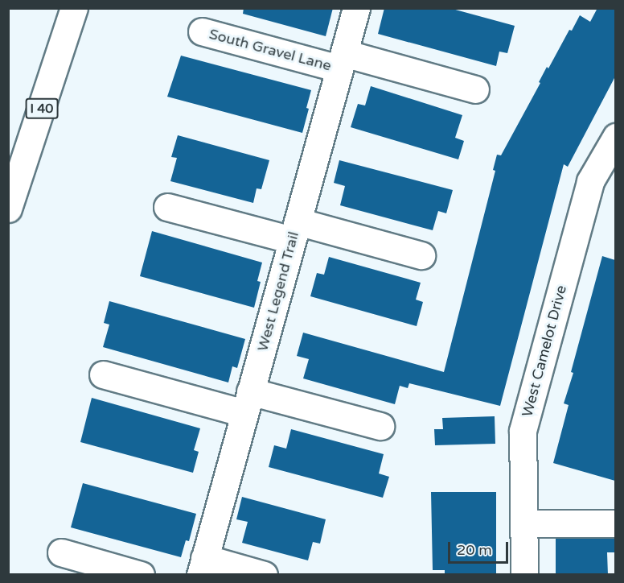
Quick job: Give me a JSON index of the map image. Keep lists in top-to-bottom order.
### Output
{
  "streets": {
    "main road": [
      "South Gravel Lane",
      "I 40",
      "West Legend Trail",
      "West Camelot Drive"
    ]
  },
  "crossings": [
    ["South Gravel Lane", "West Legend Trail"]
  ],
  "scale_bar": "20 m"
}
